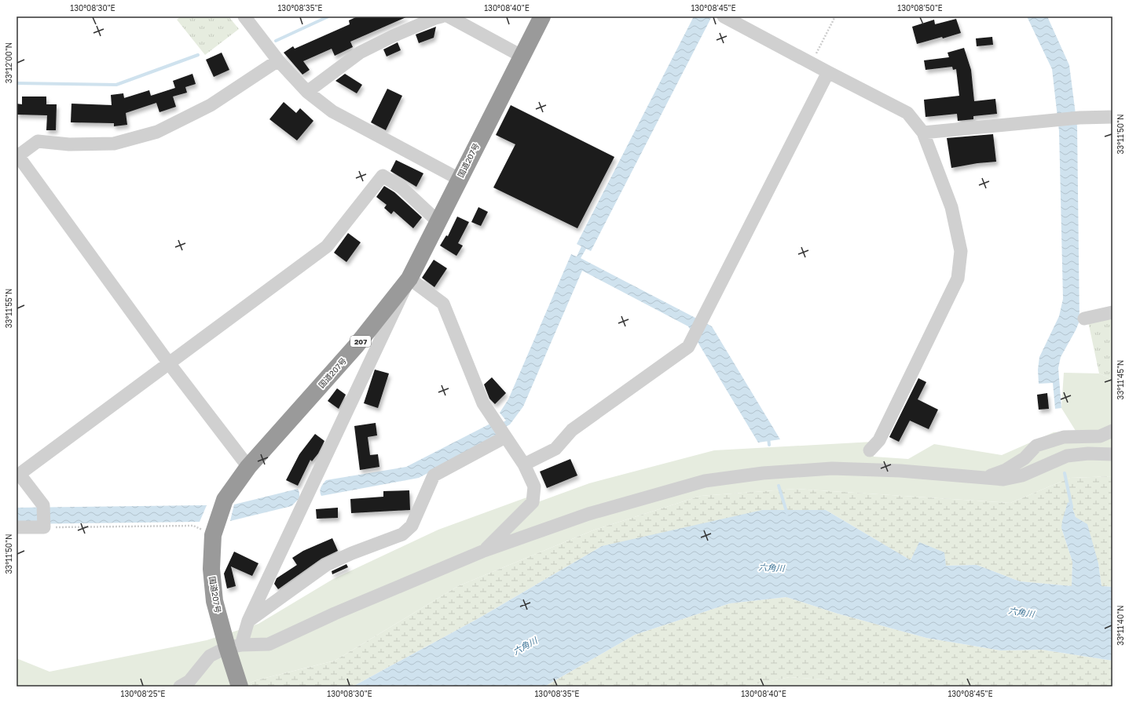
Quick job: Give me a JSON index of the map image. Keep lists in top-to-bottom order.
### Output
{
  "streets": {
    "highway": ["国道207号", "207"]
  },
  "water": ["六角川"],
  "coordinates": [
    "130°08'30\"E",
    "130°08'35\"E",
    "130°08'40\"E",
    "130°08'45\"E",
    "130°08'50\"E",
    "33°12'00\"N",
    "33°11'50\"N",
    "33°11'55\"N",
    "33°11'45\"N",
    "33°11'40\"N",
    "130°08'25\"E"
  ]
}
